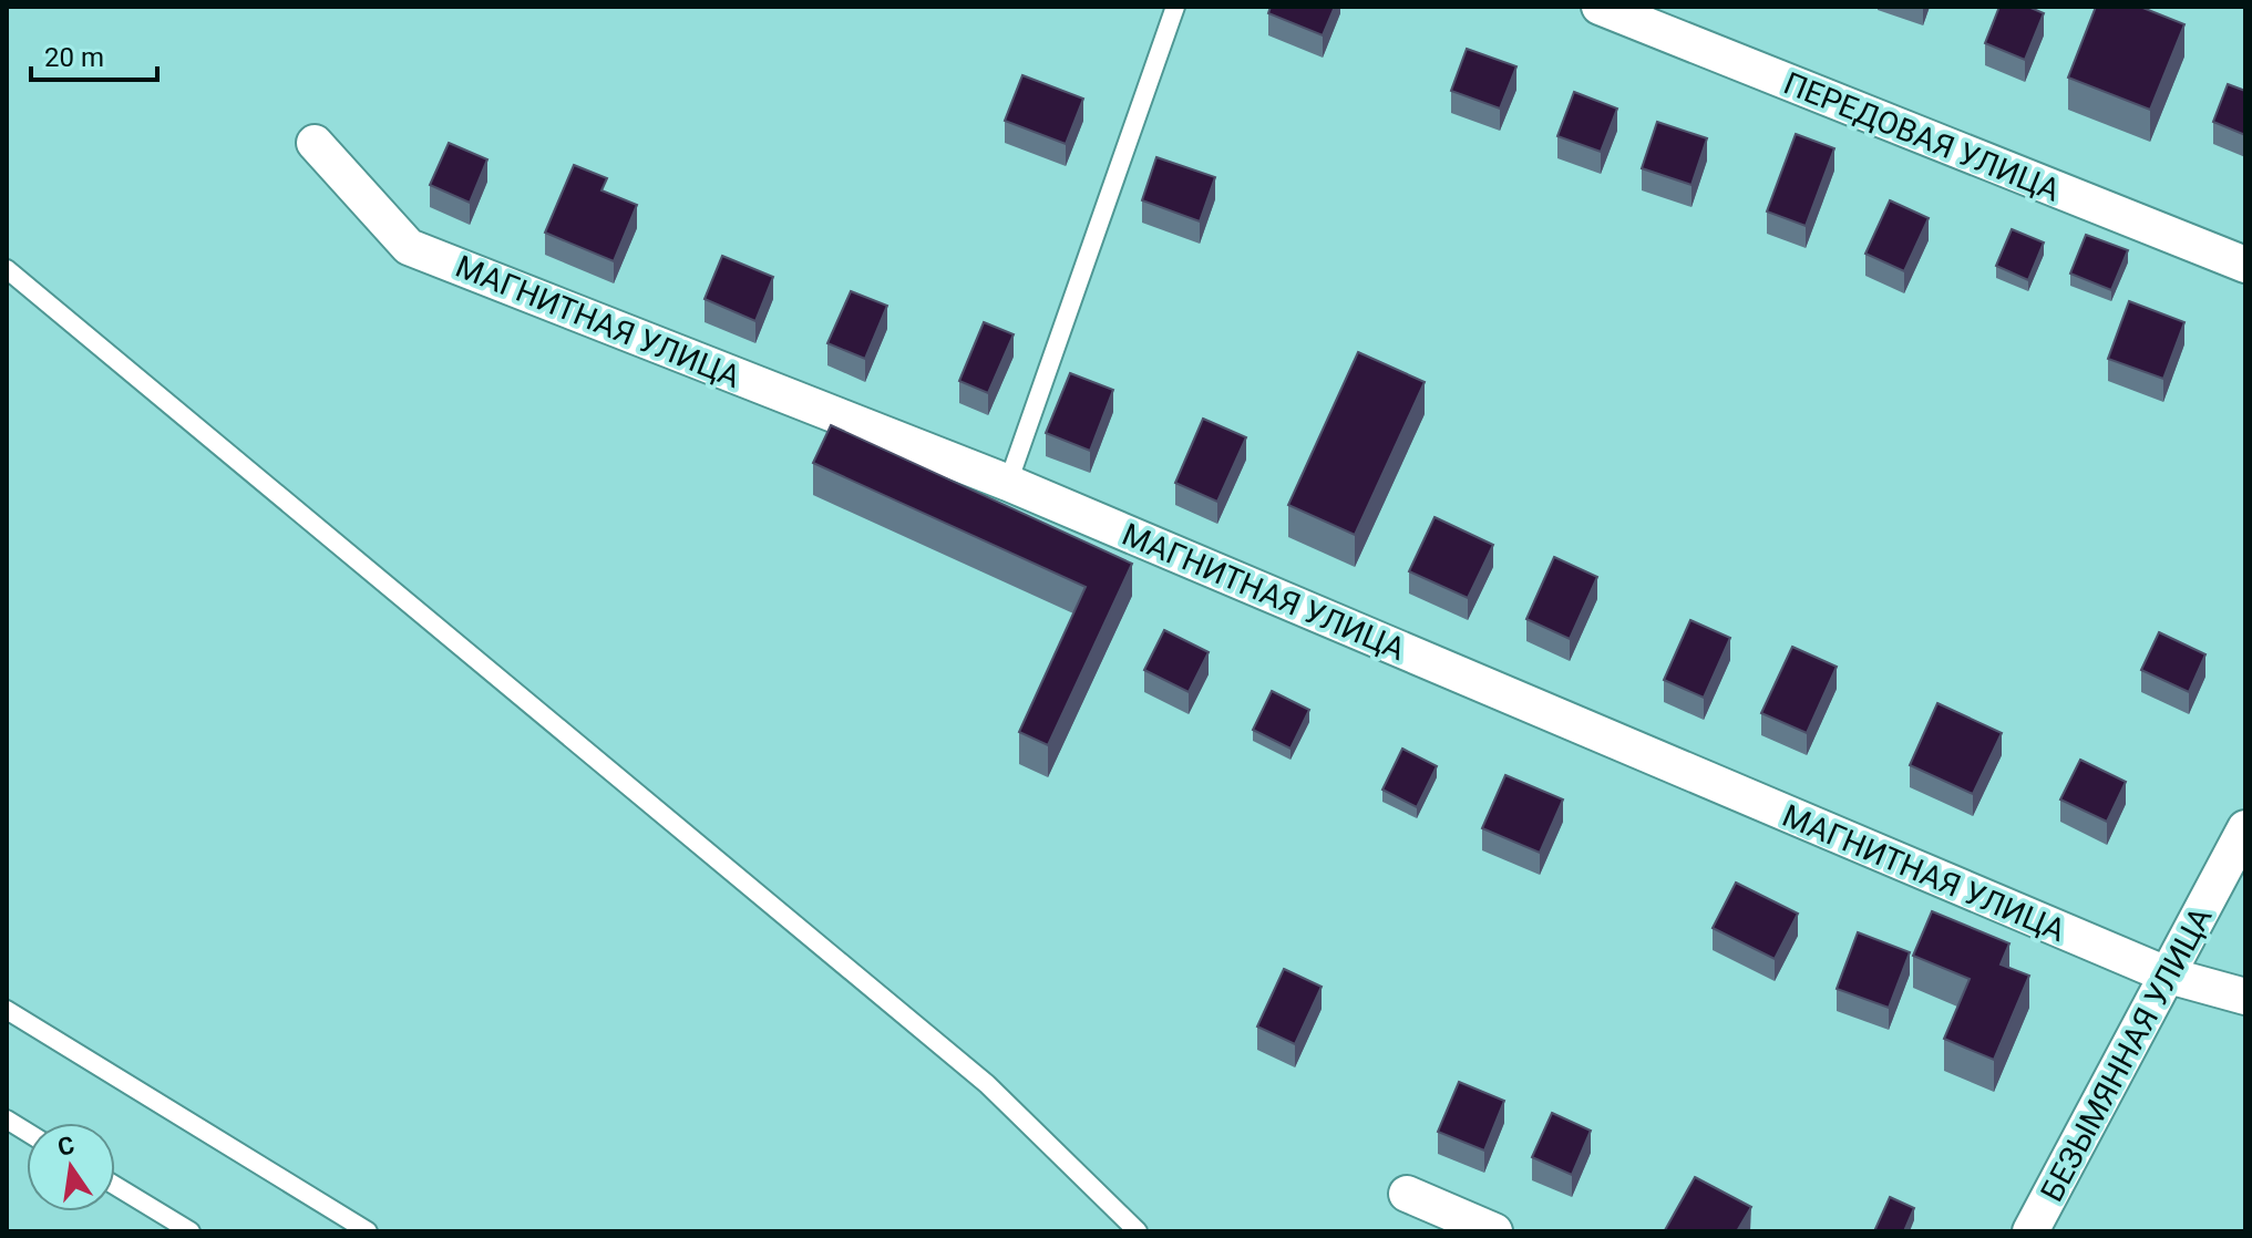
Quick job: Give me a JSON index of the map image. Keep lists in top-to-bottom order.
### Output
{
  "streets": {
    "street": ["ПЕРЕДОВАЯ УЛИЦА", "МАГНИТНАЯ УЛИЦА", "БЕЗЫМЯННАЯ УЛИЦА"]
  },
  "crossings": [
    ["МАГНИТНАЯ УЛИЦА", "БЕЗЫМЯННАЯ УЛИЦА"]
  ],
  "scale_bar": "20 m",
  "north": "top"
}
